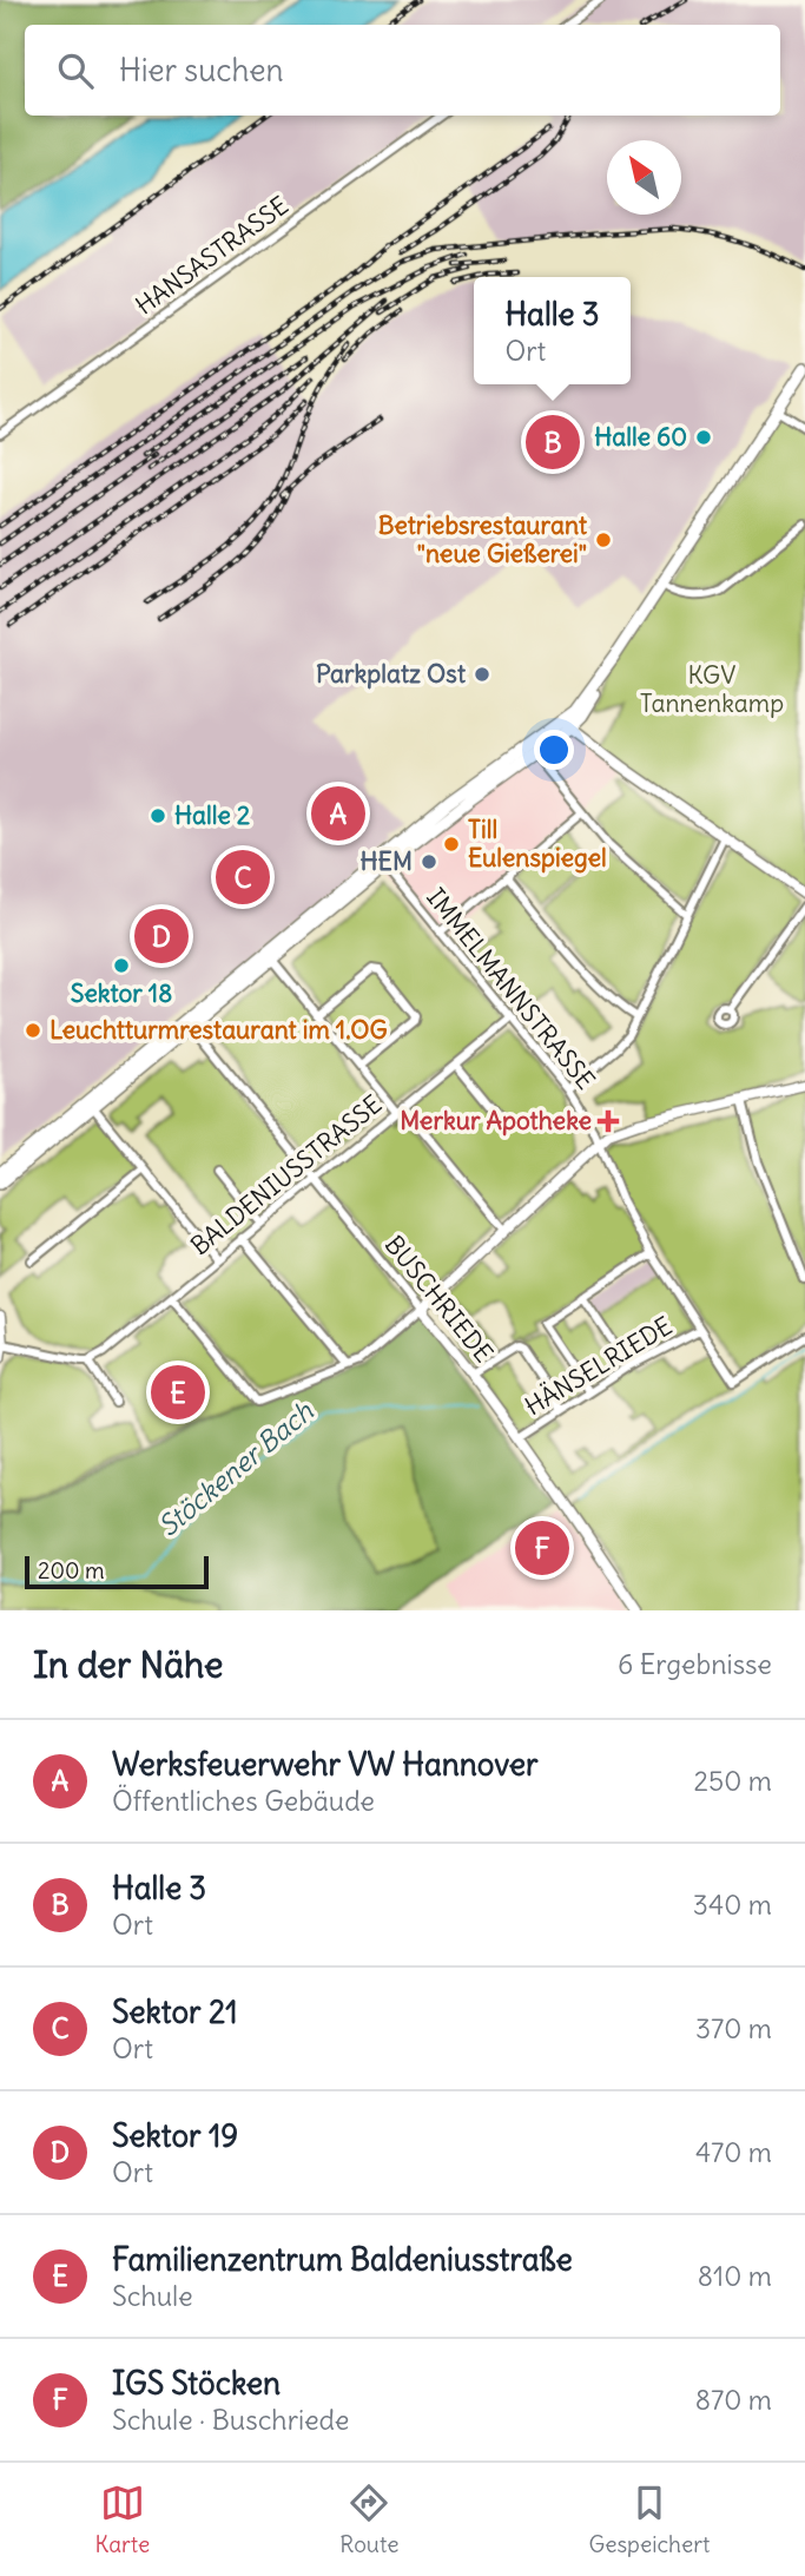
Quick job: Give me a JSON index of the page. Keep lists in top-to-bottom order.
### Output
{
  "streets": {
    "street": [
      "HANSASTRASSE",
      "IMMELMANNSTRASSE",
      "BALDENIUSSTRASSE",
      "BUSCHRIEDE",
      "HÄNSELRIEDE"
    ]
  },
  "crossings": [
    ["IMMELMANNSTRASSE", "BALDENIUSSTRASSE"],
    ["IMMELMANNSTRASSE", "HÄNSELRIEDE"],
    ["BALDENIUSSTRASSE", "BUSCHRIEDE"],
    ["BUSCHRIEDE", "HÄNSELRIEDE"]
  ],
  "water": ["Stöckener Bach"],
  "parks": ["KGV Tannenkamp"],
  "places": {
    "other": [
      "Halle 60",
      "Betriebsrestaurant \"neue Gießerei\"",
      "Parkplatz Ost",
      "Halle 2",
      "Till Eulenspiegel",
      "HEM",
      "Sektor 18",
      "Leuchtturmrestaurant im 1.OG"
    ],
    "health": ["Merkur Apotheke"]
  },
  "scale_bar": "200 m",
  "north": "top left",
  "page": {
    "search": "Hier suchen",
    "popup": ["Halle 3", "Ort"],
    "pins": [
      "B",
      "A",
      "C",
      "D",
      "E",
      "F"
    ],
    "scale": "200 m",
    "heading": ["In der Nähe", "6 Ergebnisse"],
    "list": [
      {
        "mark": "A",
        "name": "Werksfeuerwehr VW Hannover",
        "note": "Öffentliches Gebäude",
        "value": "250 m"
      },
      {
        "mark": "B",
        "name": "Halle 3",
        "note": "Ort",
        "value": "340 m"
      },
      {
        "mark": "C",
        "name": "Sektor 21",
        "note": "Ort",
        "value": "370 m"
      },
      {
        "mark": "D",
        "name": "Sektor 19",
        "note": "Ort",
        "value": "470 m"
      },
      {
        "mark": "E",
        "name": "Familienzentrum Baldeniusstraße",
        "note": "Schule",
        "value": "810 m"
      },
      {
        "mark": "F",
        "name": "IGS Stöcken",
        "note": "Schule · Buschriede",
        "value": "870 m"
      }
    ],
    "nav": ["Karte", "Route", "Gespeichert"]
  }
}
